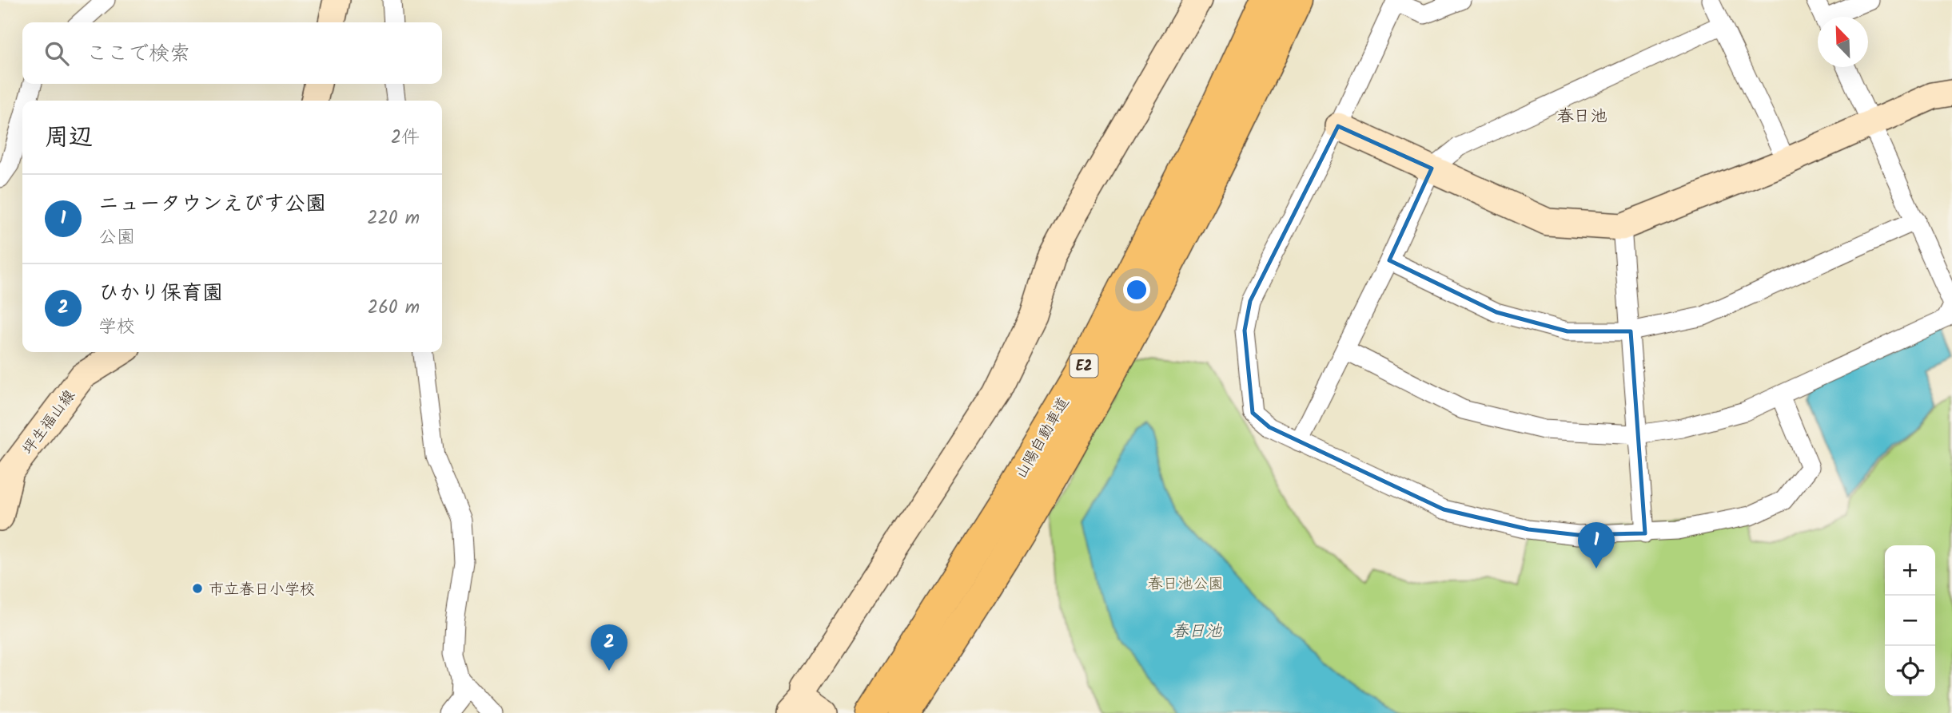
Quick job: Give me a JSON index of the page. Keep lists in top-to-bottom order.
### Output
{
  "streets": {
    "highway": ["E2", "山陽自動車道"],
    "street": ["坪生福山線"]
  },
  "districts": ["春日池"],
  "water": ["春日池"],
  "parks": ["春日池公園"],
  "places": ["市立春日小学校"],
  "north": "top left",
  "page": {
    "search": "ここで検索",
    "heading": ["周辺", "2件"],
    "list": [
      {
        "mark": "1",
        "name": "ニュータウンえびす公園",
        "note": "公園",
        "value": "220 m"
      },
      {
        "mark": "2",
        "name": "ひかり保育園",
        "note": "学校",
        "value": "260 m"
      }
    ],
    "pins": ["1", "2"],
    "map_buttons": ["+", "−"]
  }
}
